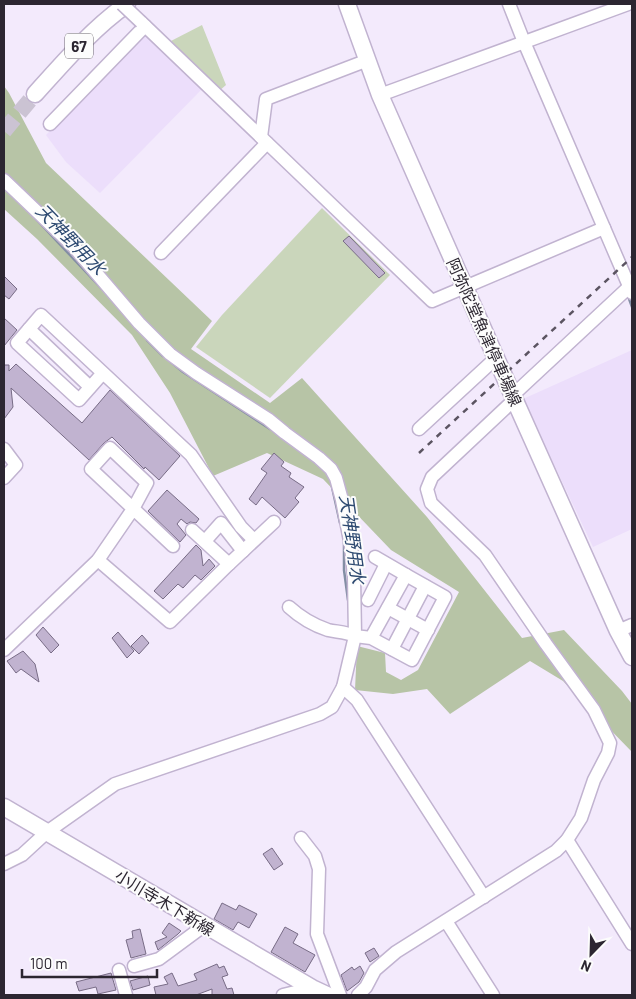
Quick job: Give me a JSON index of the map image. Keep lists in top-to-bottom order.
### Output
{
  "streets": {
    "main road": ["67", "阿弥陀堂魚津停車場線", "小川寺木下新線"]
  },
  "water": ["天神野用水"],
  "scale_bar": "100 m",
  "north": "bottom left"
}
